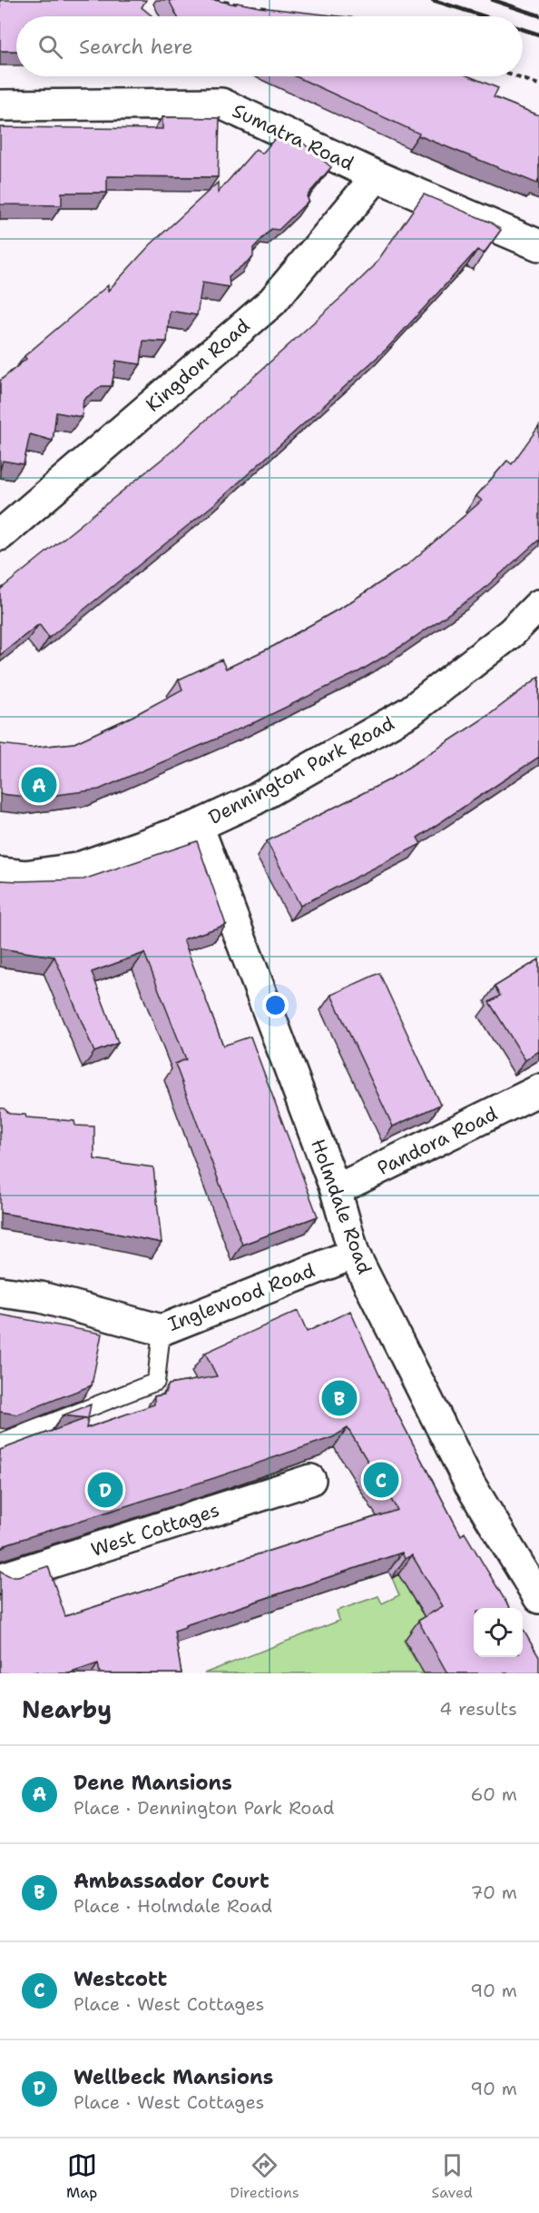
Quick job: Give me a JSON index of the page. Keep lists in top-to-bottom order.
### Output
{
  "streets": {
    "street": [
      "Sumatra Road",
      "Kingdon Road",
      "Dennington Park Road",
      "Pandora Road",
      "Holmdale Road",
      "Inglewood Road",
      "West Cottages"
    ]
  },
  "crossings": [
    ["Sumatra Road", "Kingdon Road"],
    ["Dennington Park Road", "Holmdale Road"],
    ["Pandora Road", "Holmdale Road"],
    ["Holmdale Road", "Inglewood Road"]
  ],
  "page": {
    "search": "Search here",
    "pins": [
      "A",
      "B",
      "C",
      "D"
    ],
    "heading": ["Nearby", "4 results"],
    "list": [
      {
        "mark": "A",
        "name": "Dene Mansions",
        "note": "Place · Dennington Park Road",
        "value": "60 m"
      },
      {
        "mark": "B",
        "name": "Ambassador Court",
        "note": "Place · Holmdale Road",
        "value": "70 m"
      },
      {
        "mark": "C",
        "name": "Westcott",
        "note": "Place · West Cottages",
        "value": "90 m"
      },
      {
        "mark": "D",
        "name": "Wellbeck Mansions",
        "note": "Place · West Cottages",
        "value": "90 m"
      }
    ],
    "nav": ["Map", "Directions", "Saved"]
  }
}
